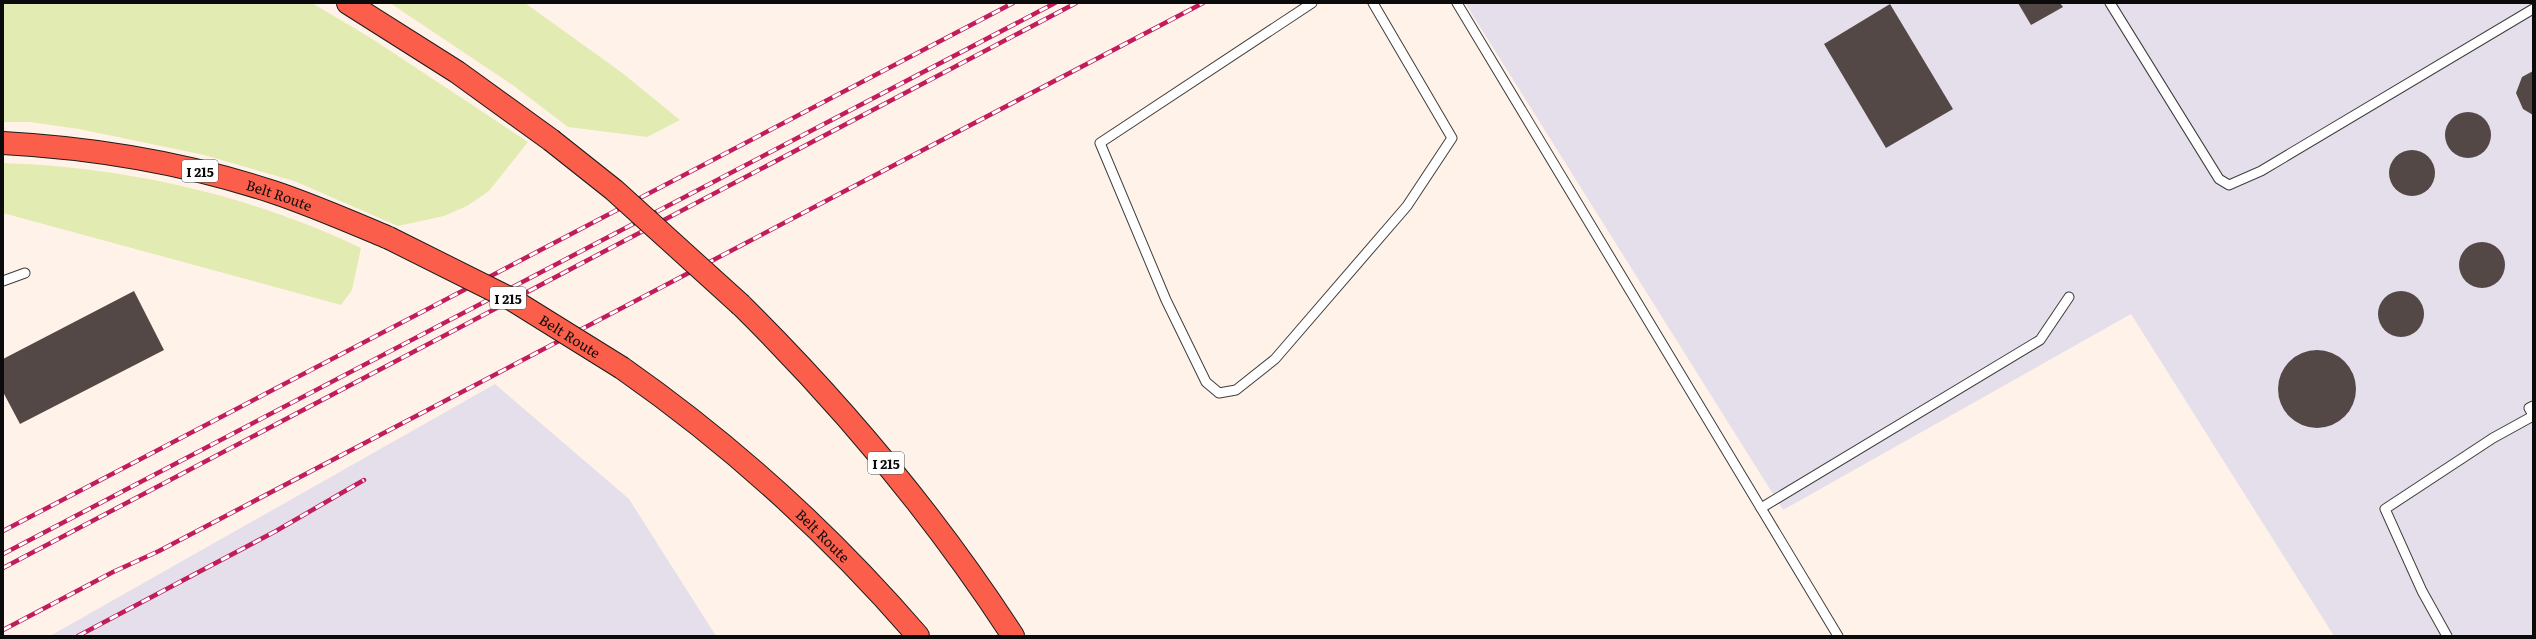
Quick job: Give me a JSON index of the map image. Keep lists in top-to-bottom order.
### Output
{
  "streets": {
    "highway": ["I 215", "Belt Route"]
  }
}
